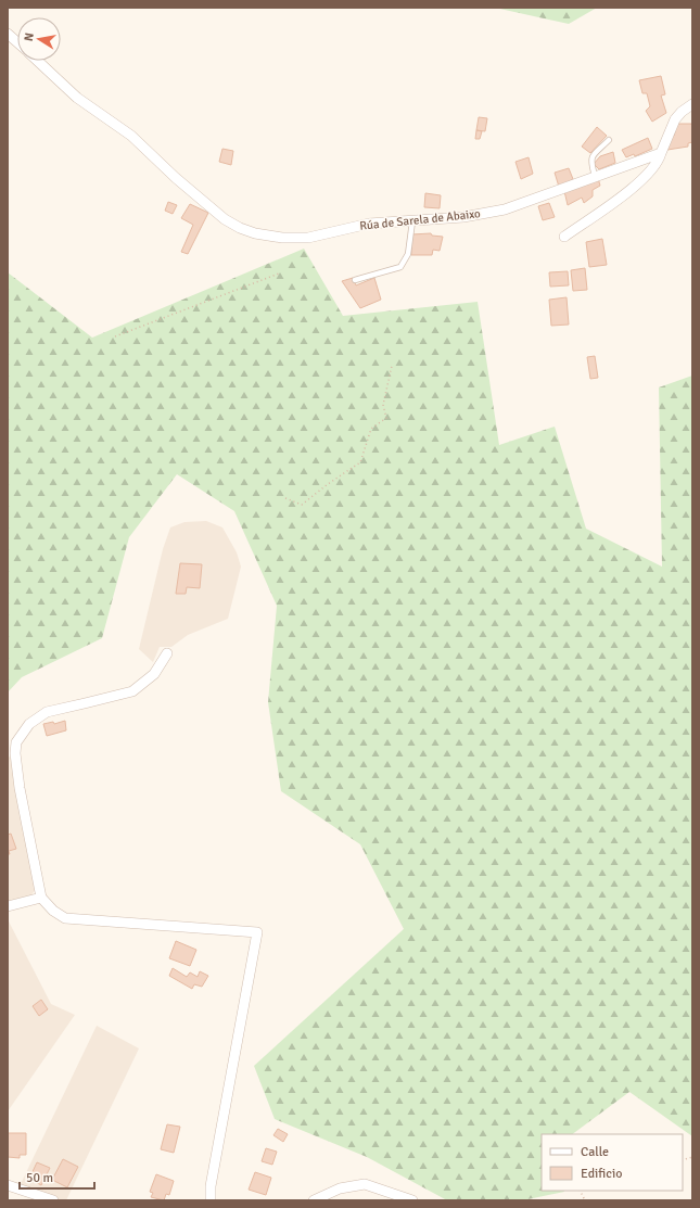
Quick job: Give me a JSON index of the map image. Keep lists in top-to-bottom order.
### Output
{
  "streets": {
    "street": ["Rúa de Sarela de Abaixo"]
  },
  "legend": ["Calle", "Edificio"],
  "scale_bar": "50 m",
  "north": "left"
}
